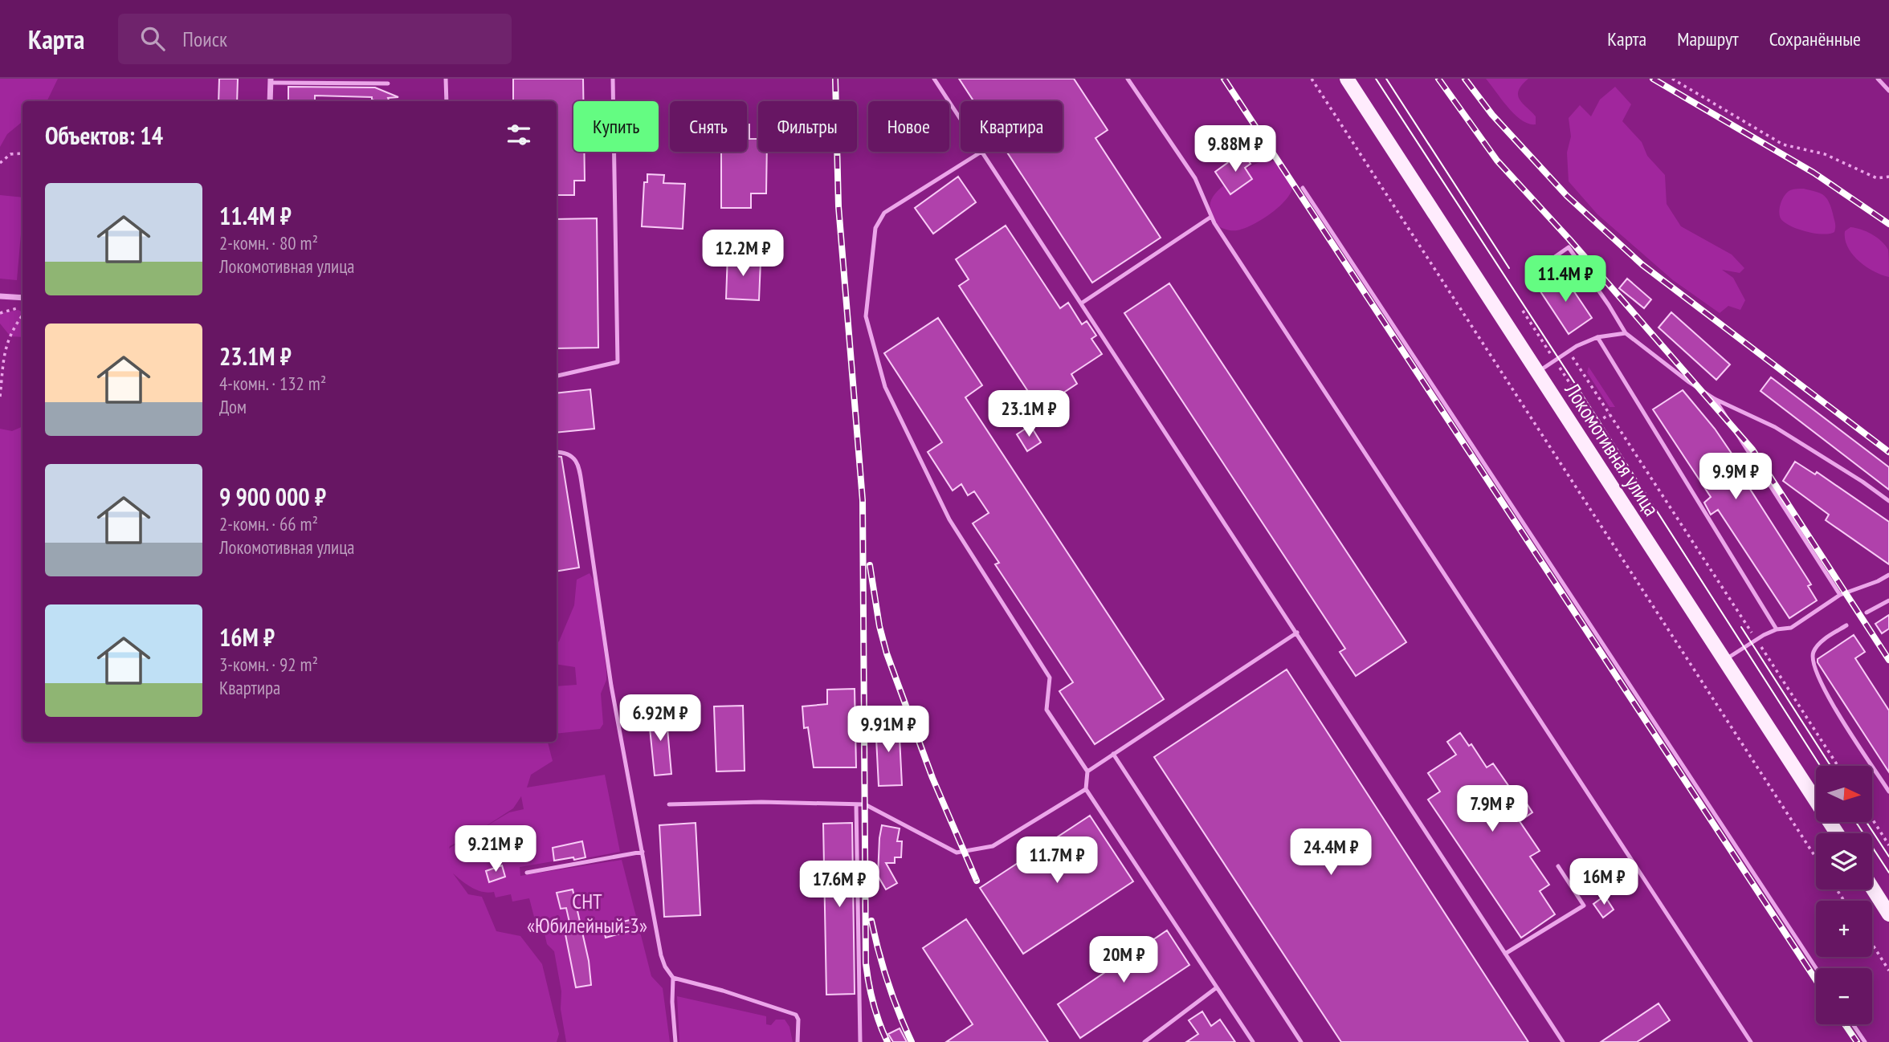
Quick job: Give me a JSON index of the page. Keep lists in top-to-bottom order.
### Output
{
  "streets": {
    "main road": ["Локомотивная улица"]
  },
  "parks": ["СНТ «Юбилейный-3»"],
  "north": "right",
  "page": {
    "header": "Карта",
    "search": "Поиск",
    "nav": ["Карта", "Маршрут", "Сохранённые"],
    "chip": [
      "Купить",
      "Снять",
      "Фильтры",
      "Новое",
      "Квартира"
    ],
    "heading": "Объектов: 14",
    "price": [
      "9.88M ₽",
      "12.2M ₽",
      "11.4M ₽",
      "23.1M ₽",
      "9.9M ₽",
      "6.92M ₽",
      "9.91M ₽",
      "7.9M ₽",
      "9.21M ₽",
      "24.4M ₽",
      "11.7M ₽",
      "16M ₽",
      "17.6M ₽",
      "20M ₽"
    ],
    "list": [
      {
        "name": "11.4M ₽",
        "note": "2-комн. · 80 m² · Локомотивная улица"
      },
      {
        "name": "23.1M ₽",
        "note": "4-комн. · 132 m² · Дом"
      },
      {
        "name": "9 900 000 ₽",
        "note": "2-комн. · 66 m² · Локомотивная улица"
      },
      {
        "name": "16M ₽",
        "note": "3-комн. · 92 m² · Квартира"
      }
    ],
    "map_buttons": ["+", "−"]
  }
}
